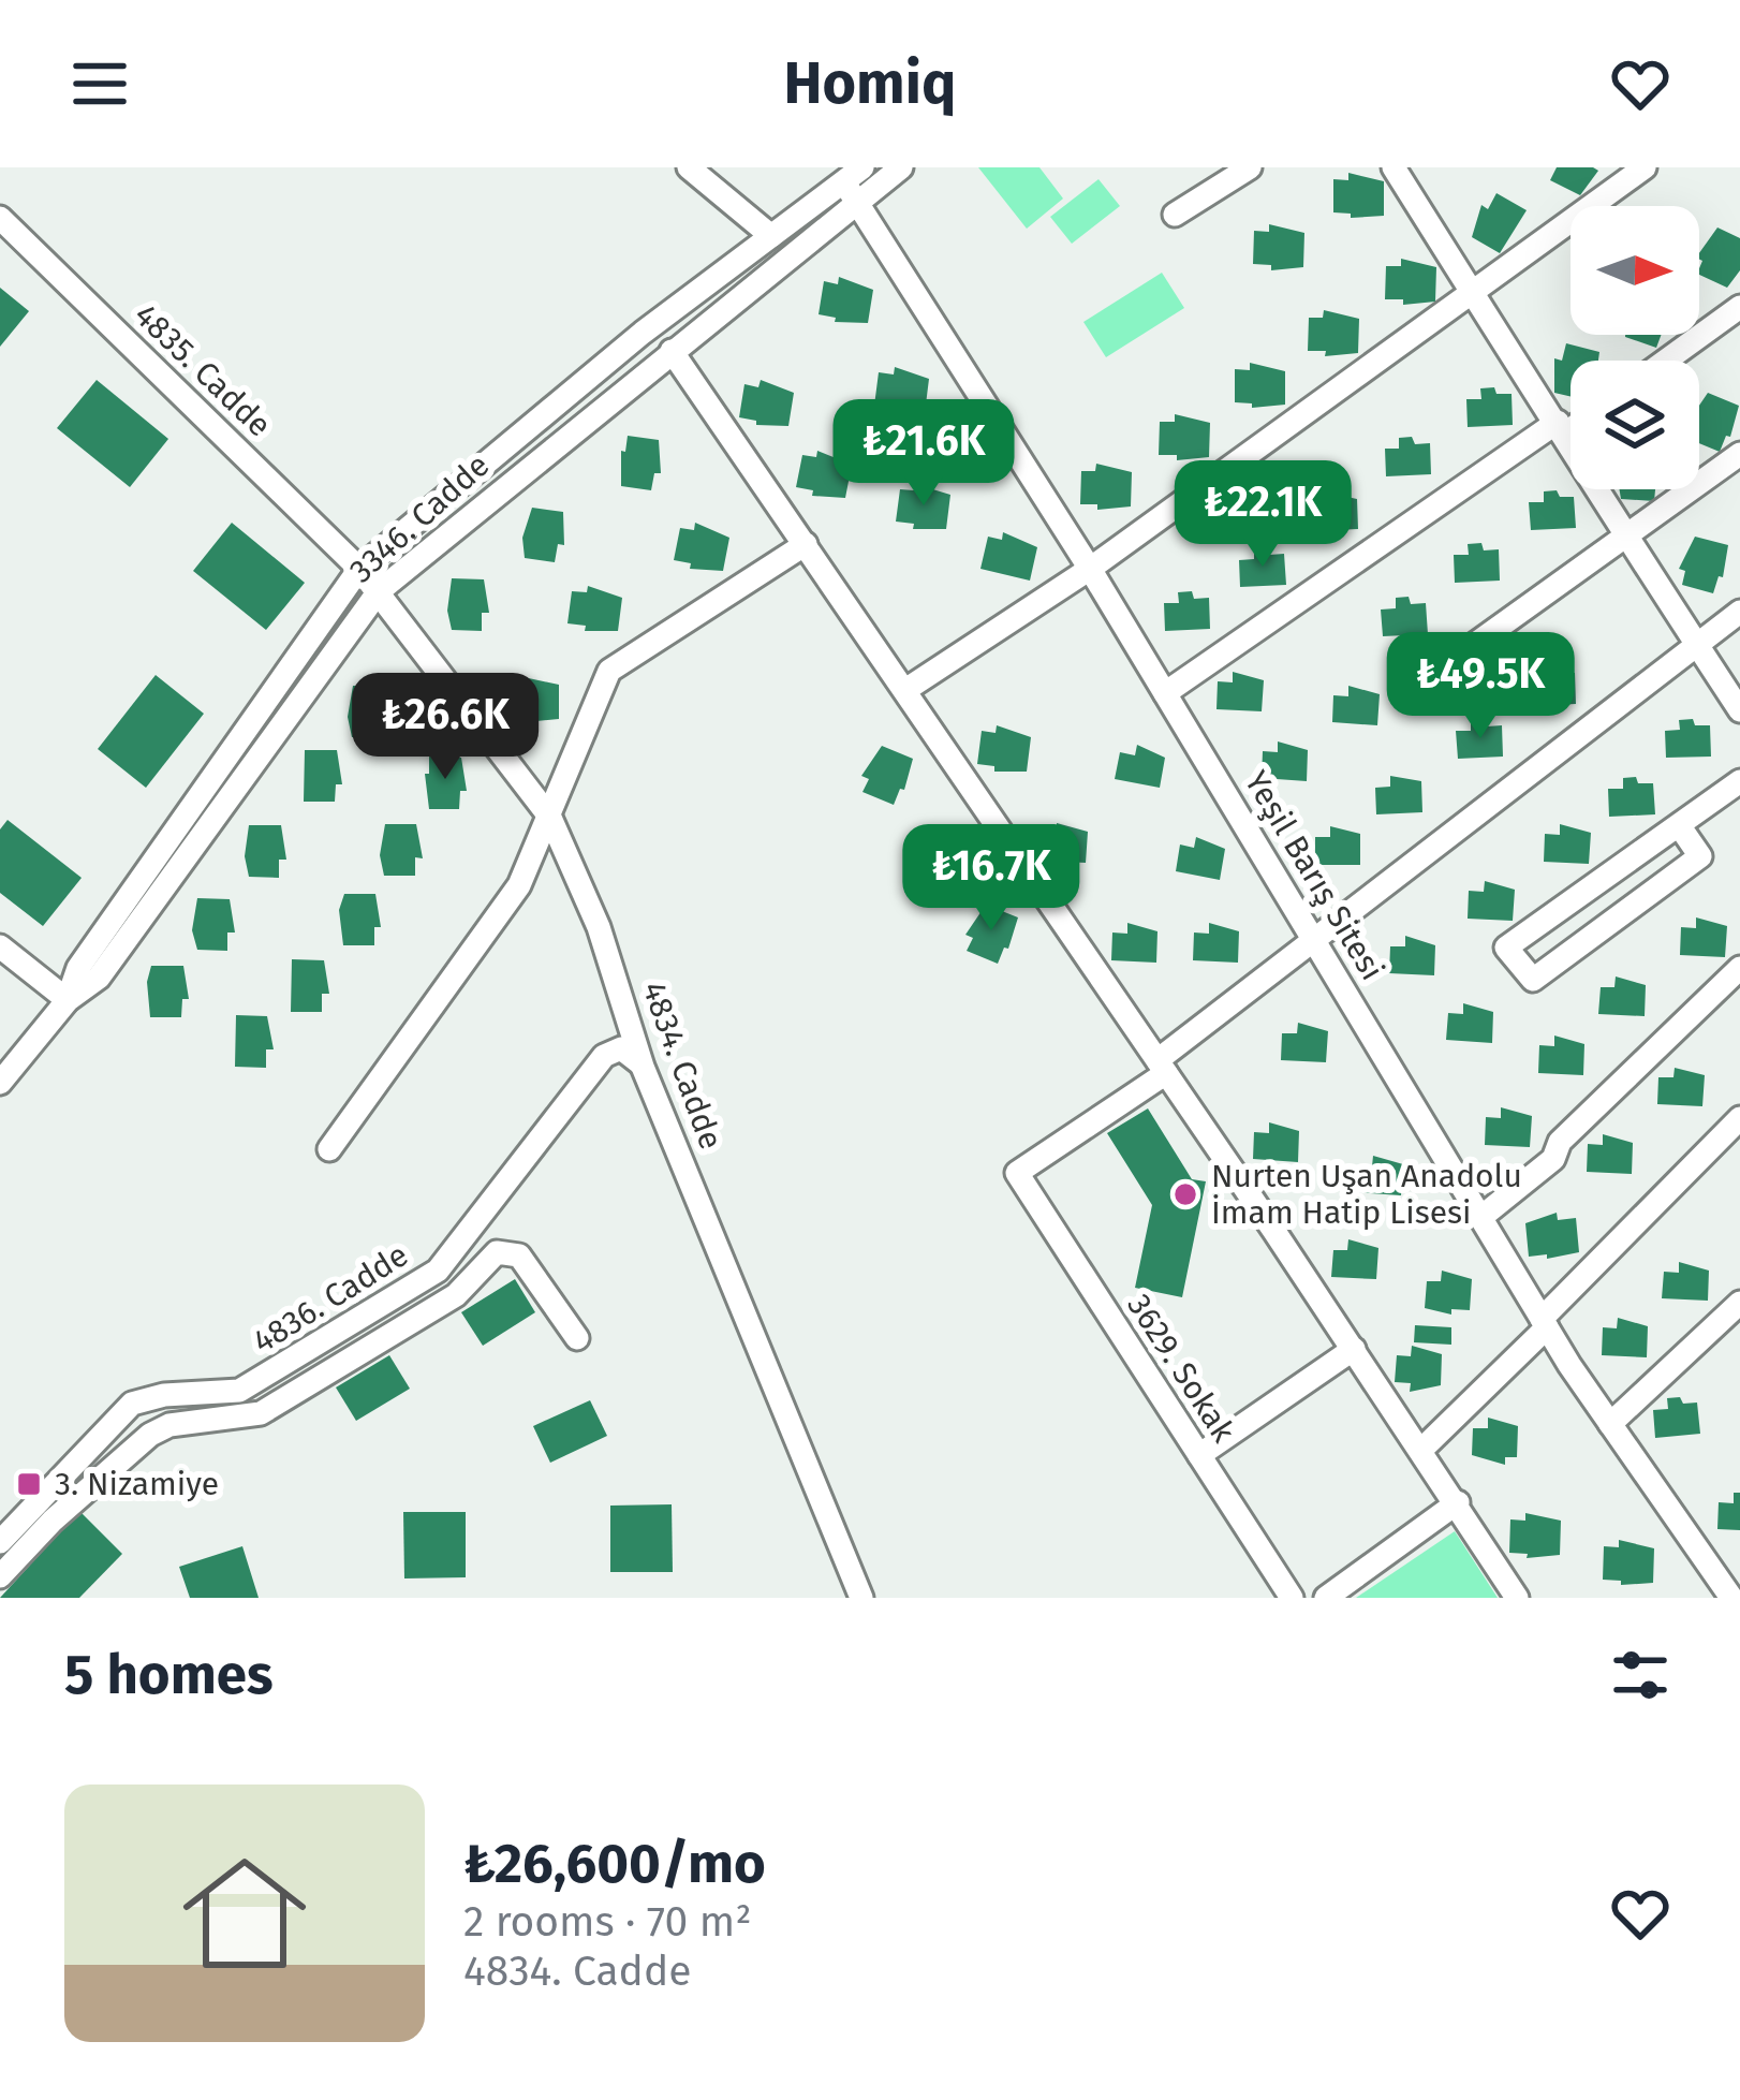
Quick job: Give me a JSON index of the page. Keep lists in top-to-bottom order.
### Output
{
  "streets": {
    "street": [
      "4835. Cadde",
      "3346. Cadde",
      "Yeşil Barış Sitesi",
      "4834. Cadde",
      "4836. Cadde",
      "3629. Sokak"
    ]
  },
  "crossings": [
    ["4835. Cadde", "3346. Cadde"],
    ["4835. Cadde", "4834. Cadde"],
    ["3346. Cadde", "Yeşil Barış Sitesi"],
    ["3346. Cadde", "4834. Cadde"],
    ["4834. Cadde", "4836. Cadde"]
  ],
  "places": {
    "other": ["Nurten Uşan Anadolu İmam Hatip Lisesi"],
    "transit": ["3. Nizamiye"]
  },
  "north": "right",
  "page": {
    "header": "Homiq",
    "price": [
      "₺21.6K",
      "₺22.1K",
      "₺49.5K",
      "₺26.6K",
      "₺16.7K"
    ],
    "heading": "5 homes",
    "list": [
      {
        "name": "₺26,600/mo",
        "note": "2 rooms · 70 m² · 4834. Cadde"
      }
    ]
  }
}
